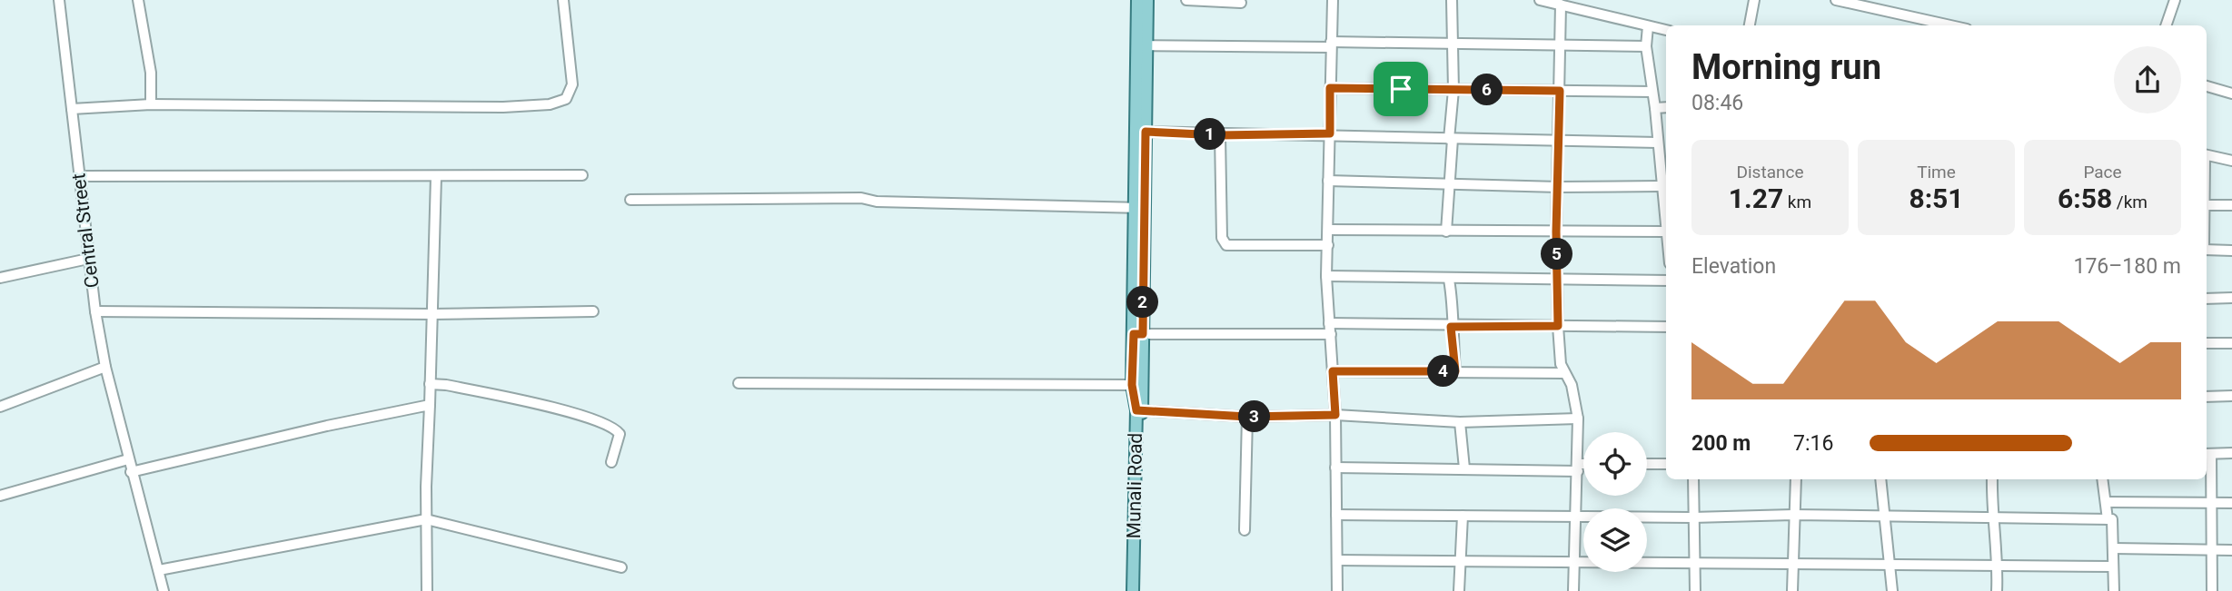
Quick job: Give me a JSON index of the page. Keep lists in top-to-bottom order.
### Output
{
  "streets": {
    "main road": ["Munali Road"],
    "street": ["Central Street"]
  },
  "page": {
    "heading": ["Morning run", "08:46"],
    "pins": [
      "6",
      "1",
      "5",
      "2",
      "4",
      "3"
    ],
    "stats": [
      ["Distance", "1.27 km"],
      ["Time", "8:51"],
      ["Pace", "6:58 /km"]
    ],
    "chart": ["Elevation", "176–180 m"],
    "list": [
      {
        "name": "200 m",
        "note": "7:16"
      }
    ]
  }
}
